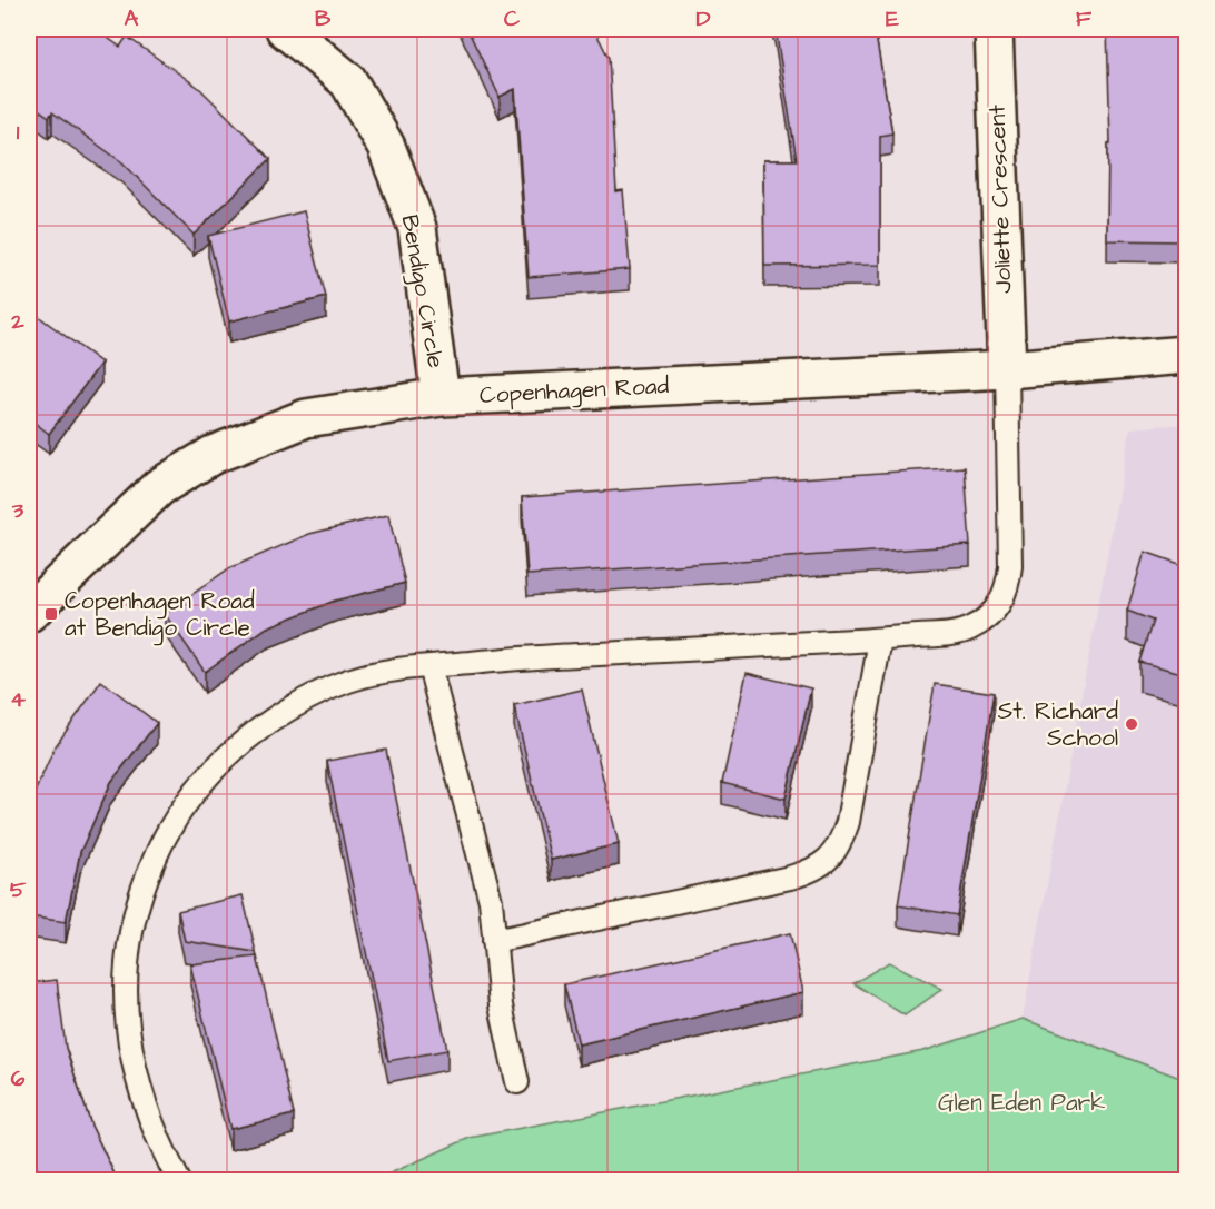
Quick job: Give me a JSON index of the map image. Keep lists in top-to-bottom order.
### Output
{
  "streets": {
    "street": ["Joliette Crescent", "Bendigo Circle", "Copenhagen Road"]
  },
  "crossings": [
    ["Joliette Crescent", "Copenhagen Road"],
    ["Bendigo Circle", "Copenhagen Road"]
  ],
  "parks": ["Glen Eden Park"],
  "places": {
    "transit": ["Copenhagen Road at Bendigo Circle"],
    "other": ["St. Richard School"]
  },
  "grid": {
    "columns": [
      "A",
      "B",
      "C",
      "D",
      "E",
      "F"
    ],
    "rows": [
      "1",
      "2",
      "3",
      "4",
      "5",
      "6"
    ]
  }
}
